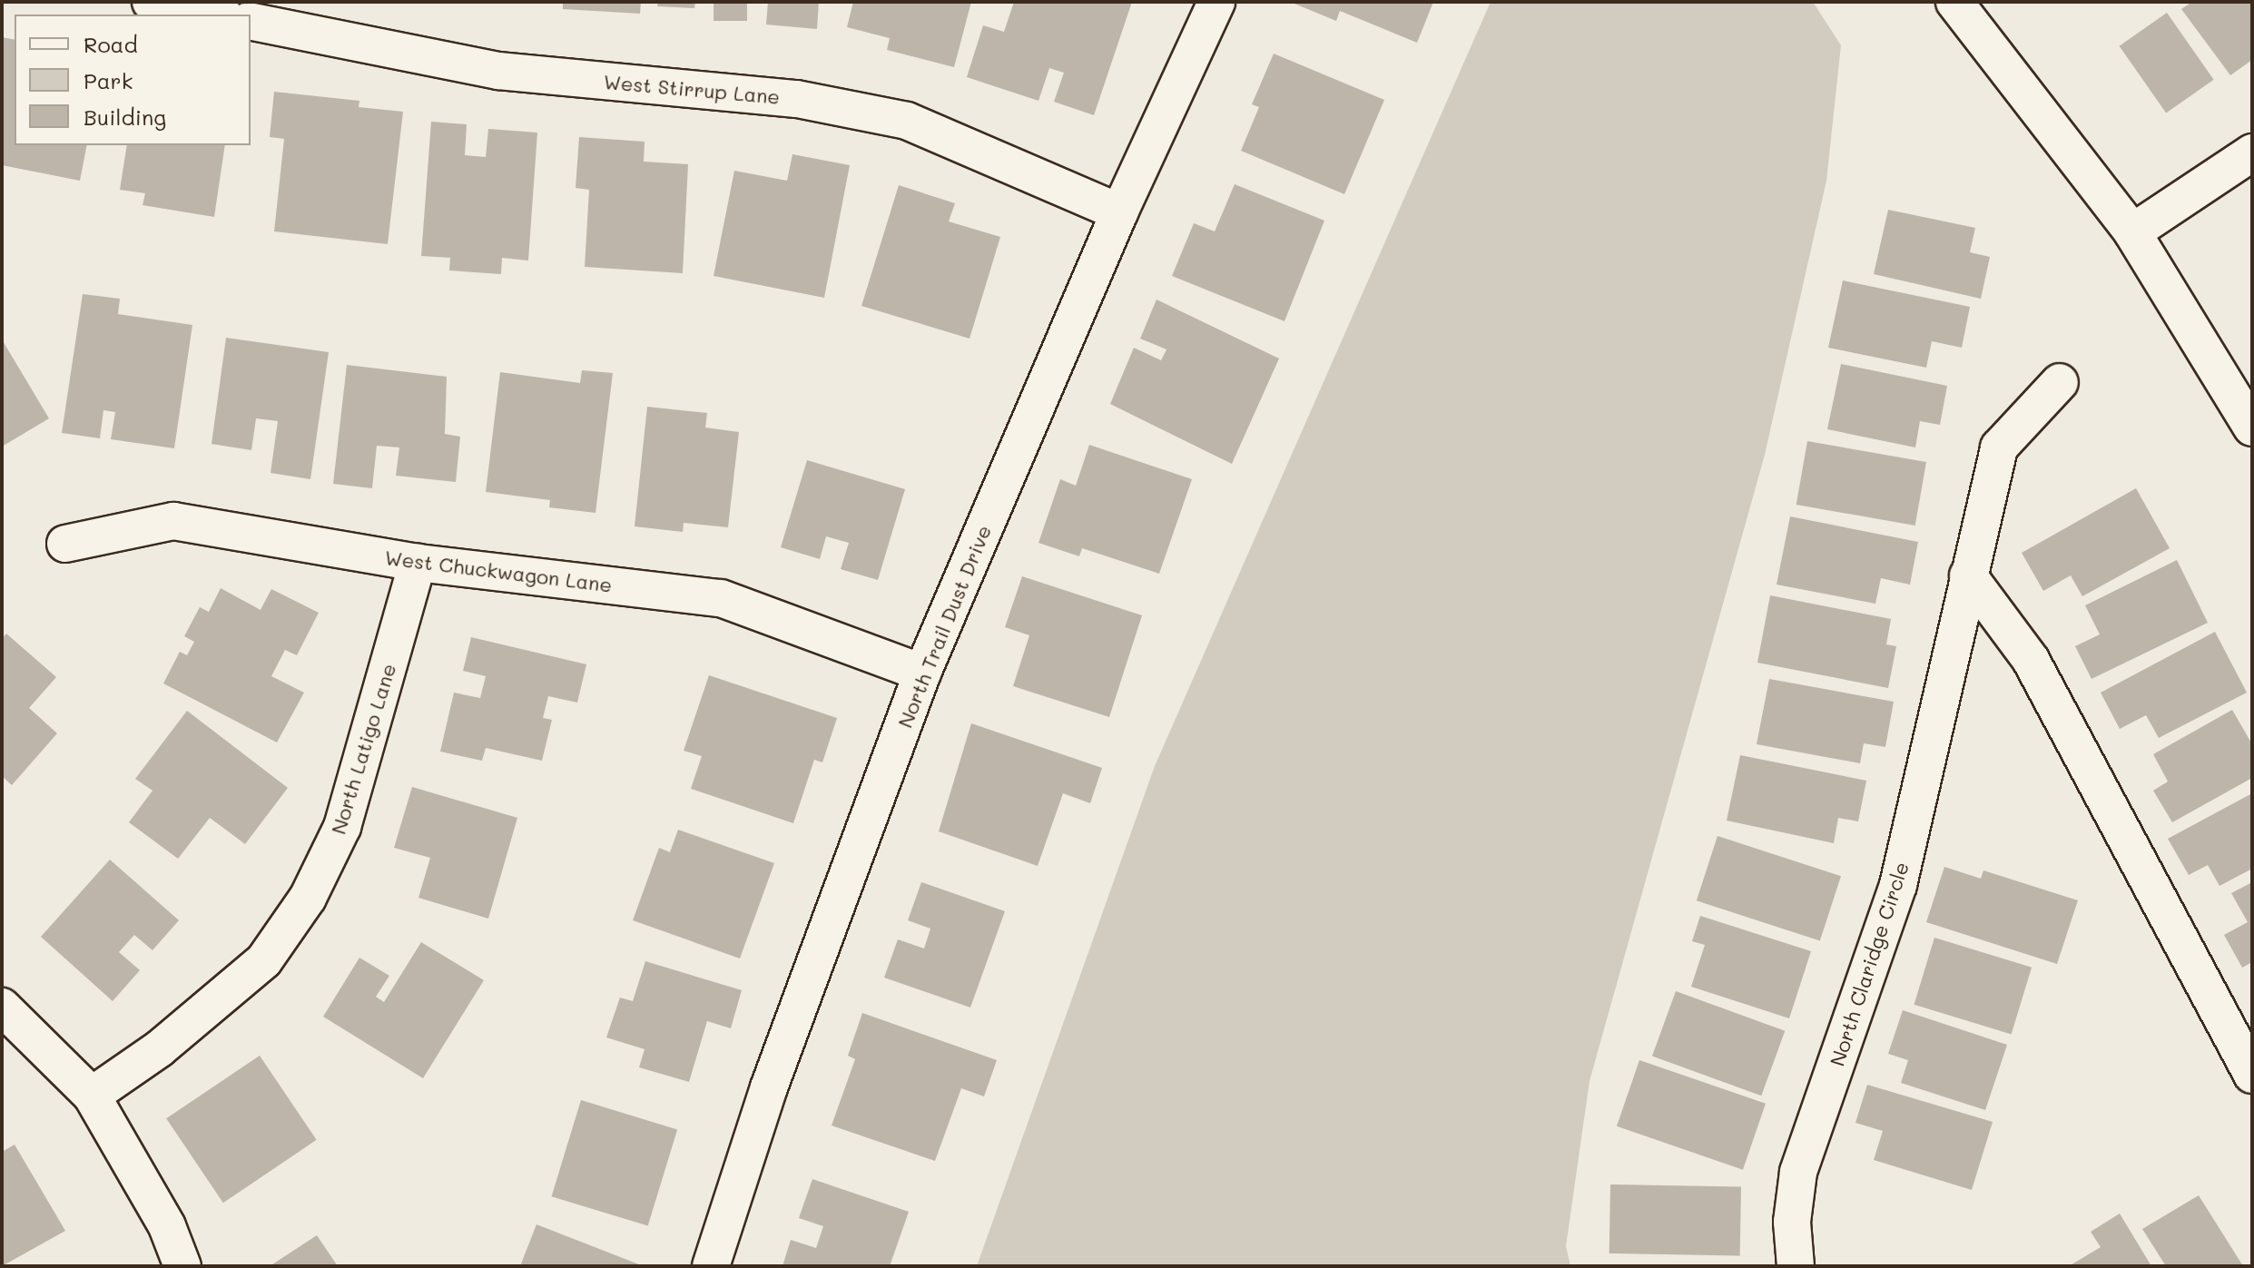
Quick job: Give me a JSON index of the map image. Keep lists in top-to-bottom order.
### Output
{
  "streets": {
    "street": [
      "West Stirrup Lane",
      "West Chuckwagon Lane",
      "North Trail Dust Drive",
      "North Latigo Lane",
      "North Claridge Circle"
    ]
  },
  "crossings": [
    ["West Stirrup Lane", "North Trail Dust Drive"],
    ["West Chuckwagon Lane", "North Trail Dust Drive"],
    ["West Chuckwagon Lane", "North Latigo Lane"]
  ],
  "legend": ["Road", "Park", "Building"]
}
